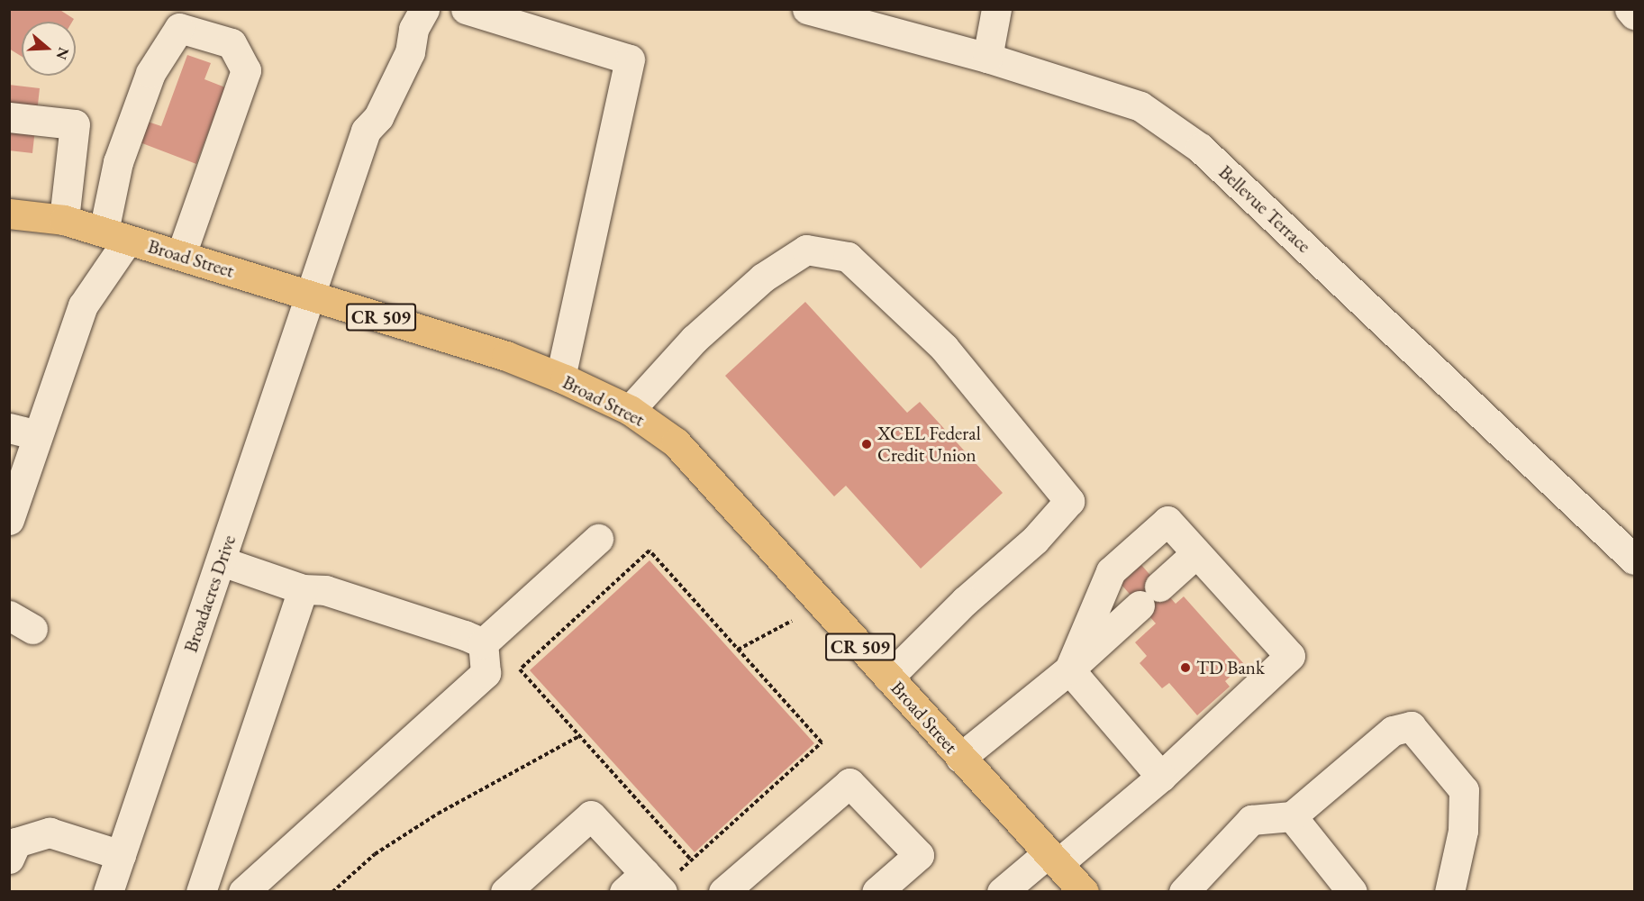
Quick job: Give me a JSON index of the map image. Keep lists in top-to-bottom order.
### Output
{
  "streets": {
    "main road": ["Broad Street", "CR 509"],
    "street": ["Bellevue Terrace", "Broadacres Drive"]
  },
  "crossings": [
    ["Broad Street", "Broadacres Drive"]
  ],
  "places": ["XCEL Federal Credit Union", "TD Bank"],
  "north": "right"
}
